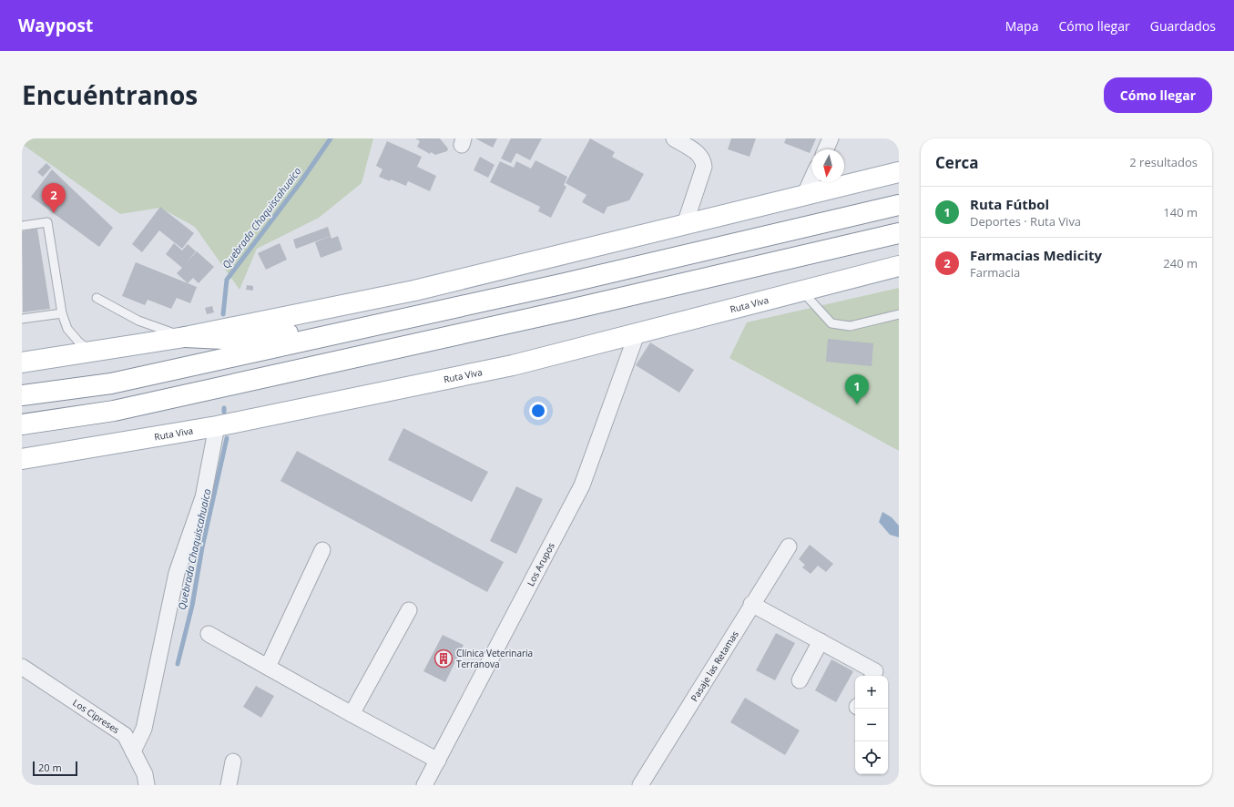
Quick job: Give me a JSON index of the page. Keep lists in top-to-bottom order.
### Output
{
  "streets": {
    "main road": ["Ruta Viva"],
    "street": ["Los Arupos", "Pasaje las Retamas", "Los Cipreses"]
  },
  "crossings": [
    ["Ruta Viva", "Los Arupos"]
  ],
  "water": ["Quebrada Chaquiscahuaico"],
  "places": {
    "building": ["Clínica Veterinaria Terranova"]
  },
  "scale_bar": "20 m",
  "north": "bottom",
  "page": {
    "header": "Waypost",
    "nav": ["Mapa", "Cómo llegar", "Guardados"],
    "title": "Encuéntranos",
    "buttons": "Cómo llegar",
    "heading": ["Cerca", "2 resultados"],
    "pins": ["2", "1"],
    "list": [
      {
        "mark": "1",
        "name": "Ruta Fútbol",
        "note": "Deportes · Ruta Viva",
        "value": "140 m"
      },
      {
        "mark": "2",
        "name": "Farmacias Medicity",
        "note": "Farmacia",
        "value": "240 m"
      }
    ],
    "map_buttons": ["+", "−"],
    "scale": "20 m"
  }
}
